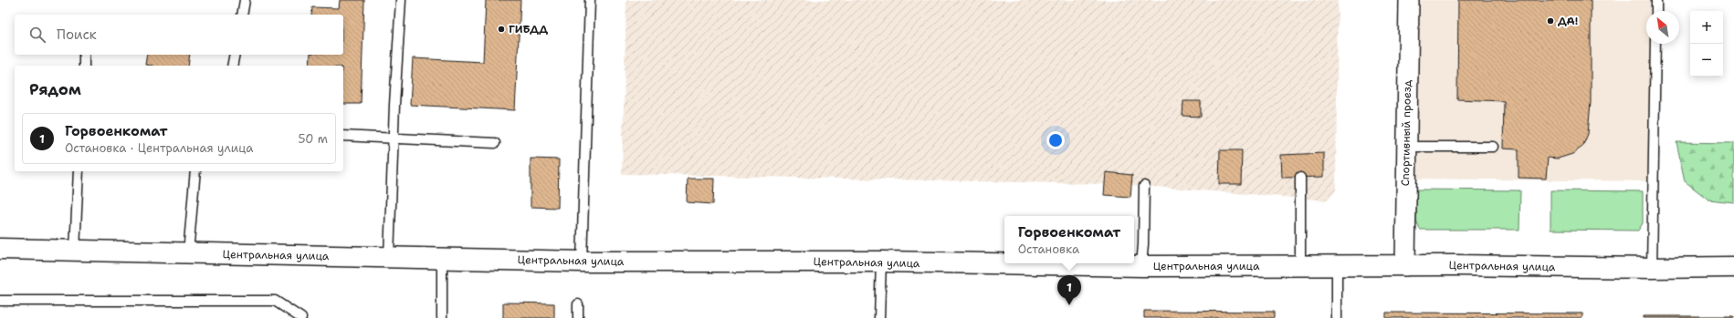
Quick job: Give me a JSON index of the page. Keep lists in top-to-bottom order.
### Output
{
  "streets": {
    "main road": ["Центральная улица"],
    "street": ["Спортивный проезд"]
  },
  "crossings": [
    ["Спортивный проезд", "Центральная улица"]
  ],
  "places": ["ДА!", "ГИБДД"],
  "north": "top left",
  "page": {
    "map_buttons": ["+", "−"],
    "search": "Поиск",
    "heading": "Рядом",
    "list": [
      {
        "mark": "1",
        "name": "Горвоенкомат",
        "note": "Остановка · Центральная улица",
        "value": "50 m"
      }
    ],
    "popup": ["Горвоенкомат", "Остановка"],
    "pins": "1"
  }
}
